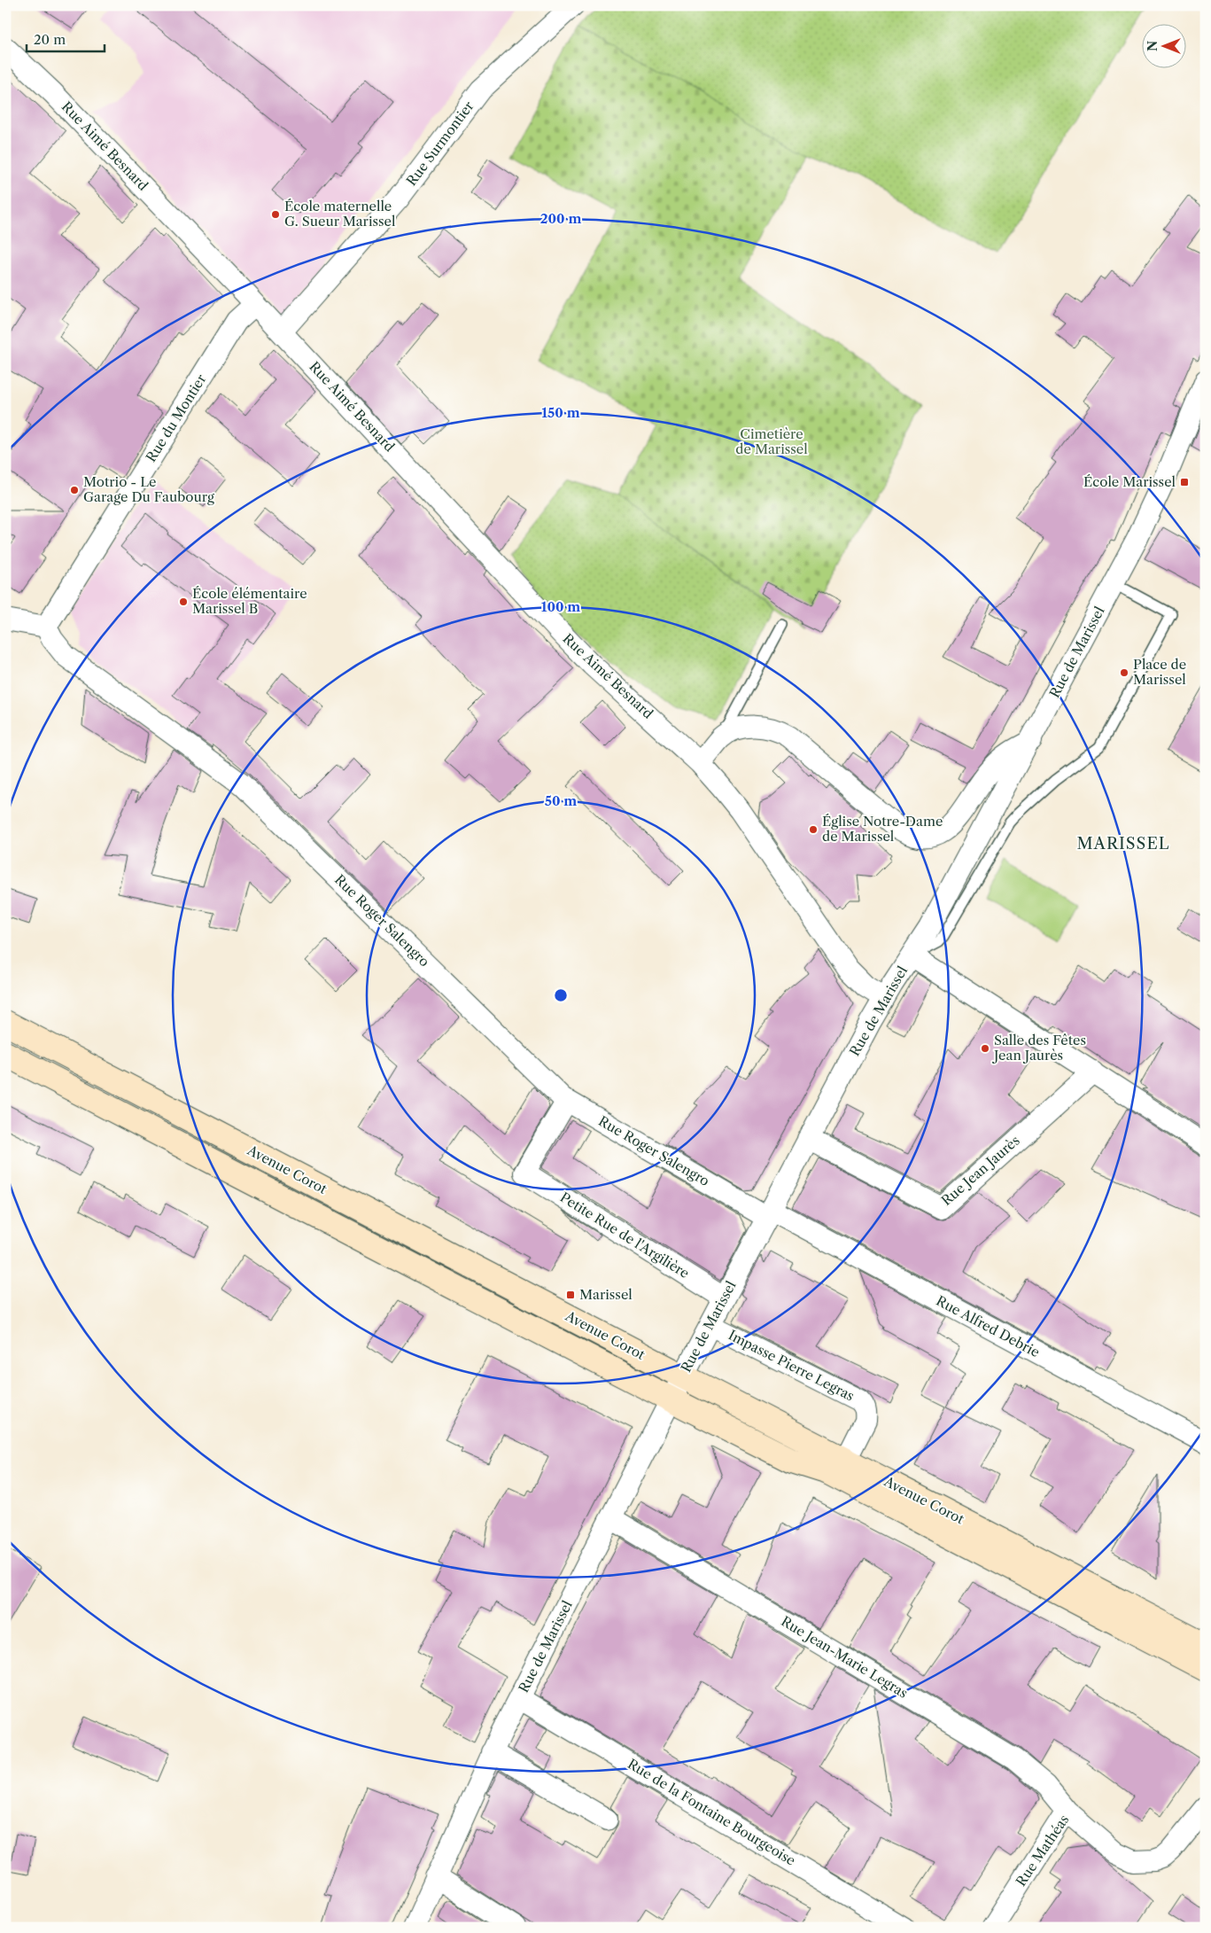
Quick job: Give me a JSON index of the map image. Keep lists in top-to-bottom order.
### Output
{
  "streets": {
    "street": [
      "Rue Surmontier",
      "Rue Aimé Besnard",
      "Rue du Montier",
      "Rue de Marissel",
      "Rue Roger Salengro",
      "Avenue Corot",
      "Rue Jean Jaurès",
      "Petite Rue de l'Argilière",
      "Rue Alfred Debrie",
      "Impasse Pierre Legras",
      "Rue Jean-Marie Legras",
      "Rue de la Fontaine Bourgeoise",
      "Rue Mathéas"
    ]
  },
  "crossings": [
    ["Rue Surmontier", "Rue Aimé Besnard"],
    ["Rue Aimé Besnard", "Rue du Montier"],
    ["Rue Aimé Besnard", "Rue de Marissel"],
    ["Rue du Montier", "Rue Roger Salengro"],
    ["Rue de Marissel", "Rue Roger Salengro"],
    ["Rue de Marissel", "Avenue Corot"],
    ["Rue de Marissel", "Rue Jean Jaurès"],
    ["Rue de Marissel", "Petite Rue de l'Argilière"],
    ["Rue de Marissel", "Rue Alfred Debrie"],
    ["Rue de Marissel", "Impasse Pierre Legras"],
    ["Rue de Marissel", "Rue Jean-Marie Legras"],
    ["Rue de Marissel", "Rue de la Fontaine Bourgeoise"],
    ["Rue Roger Salengro", "Petite Rue de l'Argilière"],
    ["Rue Roger Salengro", "Rue Alfred Debrie"],
    ["Avenue Corot", "Impasse Pierre Legras"],
    ["Rue Jean-Marie Legras", "Rue Mathéas"]
  ],
  "districts": ["MARISSEL"],
  "parks": ["Cimetière de Marissel"],
  "places": {
    "other": [
      "École maternelle G. Sueur Marissel",
      "Motrio - Le Garage Du Faubourg",
      "École élémentaire Marissel B",
      "Place de Marissel",
      "Église Notre-Dame de Marissel",
      "Salle des Fêtes Jean Jaurès"
    ],
    "transit": ["École Marissel", "Marissel"]
  },
  "scale_bar": "20 m",
  "north": "left",
  "rings": [
    "200 m",
    "150 m",
    "100 m",
    "50 m"
  ]
}
